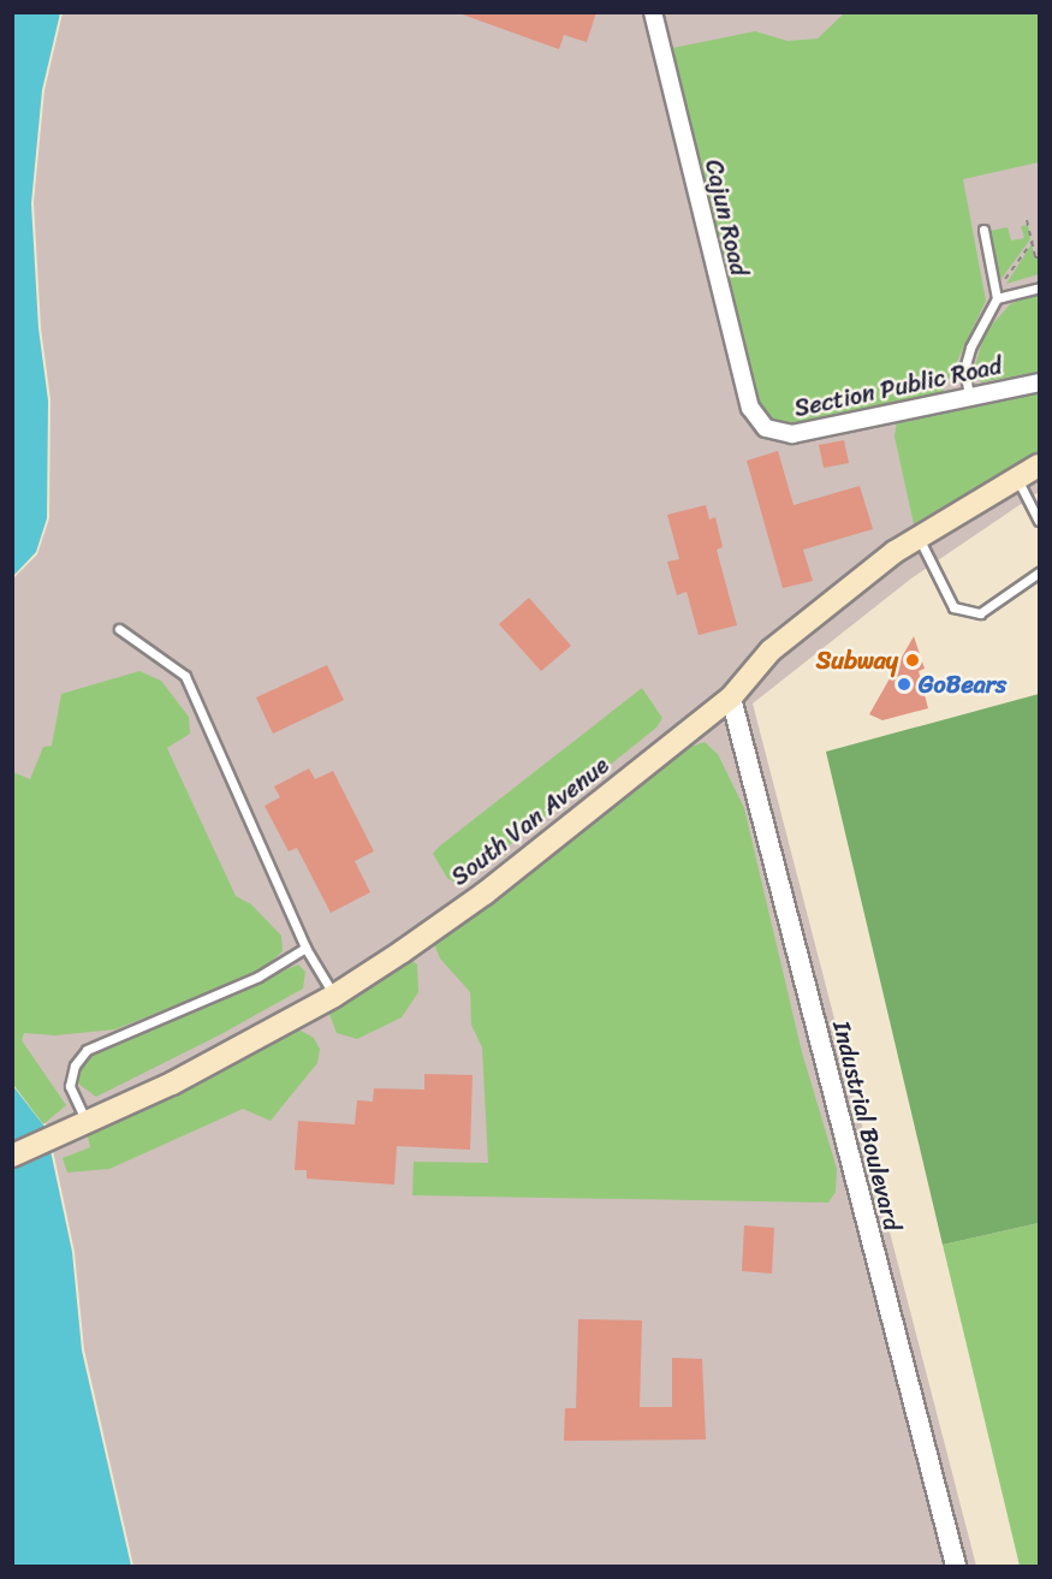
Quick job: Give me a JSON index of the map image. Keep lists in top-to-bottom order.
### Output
{
  "streets": {
    "main road": ["South Van Avenue"],
    "street": ["Cajun Road", "Section Public Road", "Industrial Boulevard"]
  },
  "crossings": [
    ["Cajun Road", "Section Public Road"],
    ["South Van Avenue", "Industrial Boulevard"]
  ],
  "places": ["Subway", "GoBears"]
}
